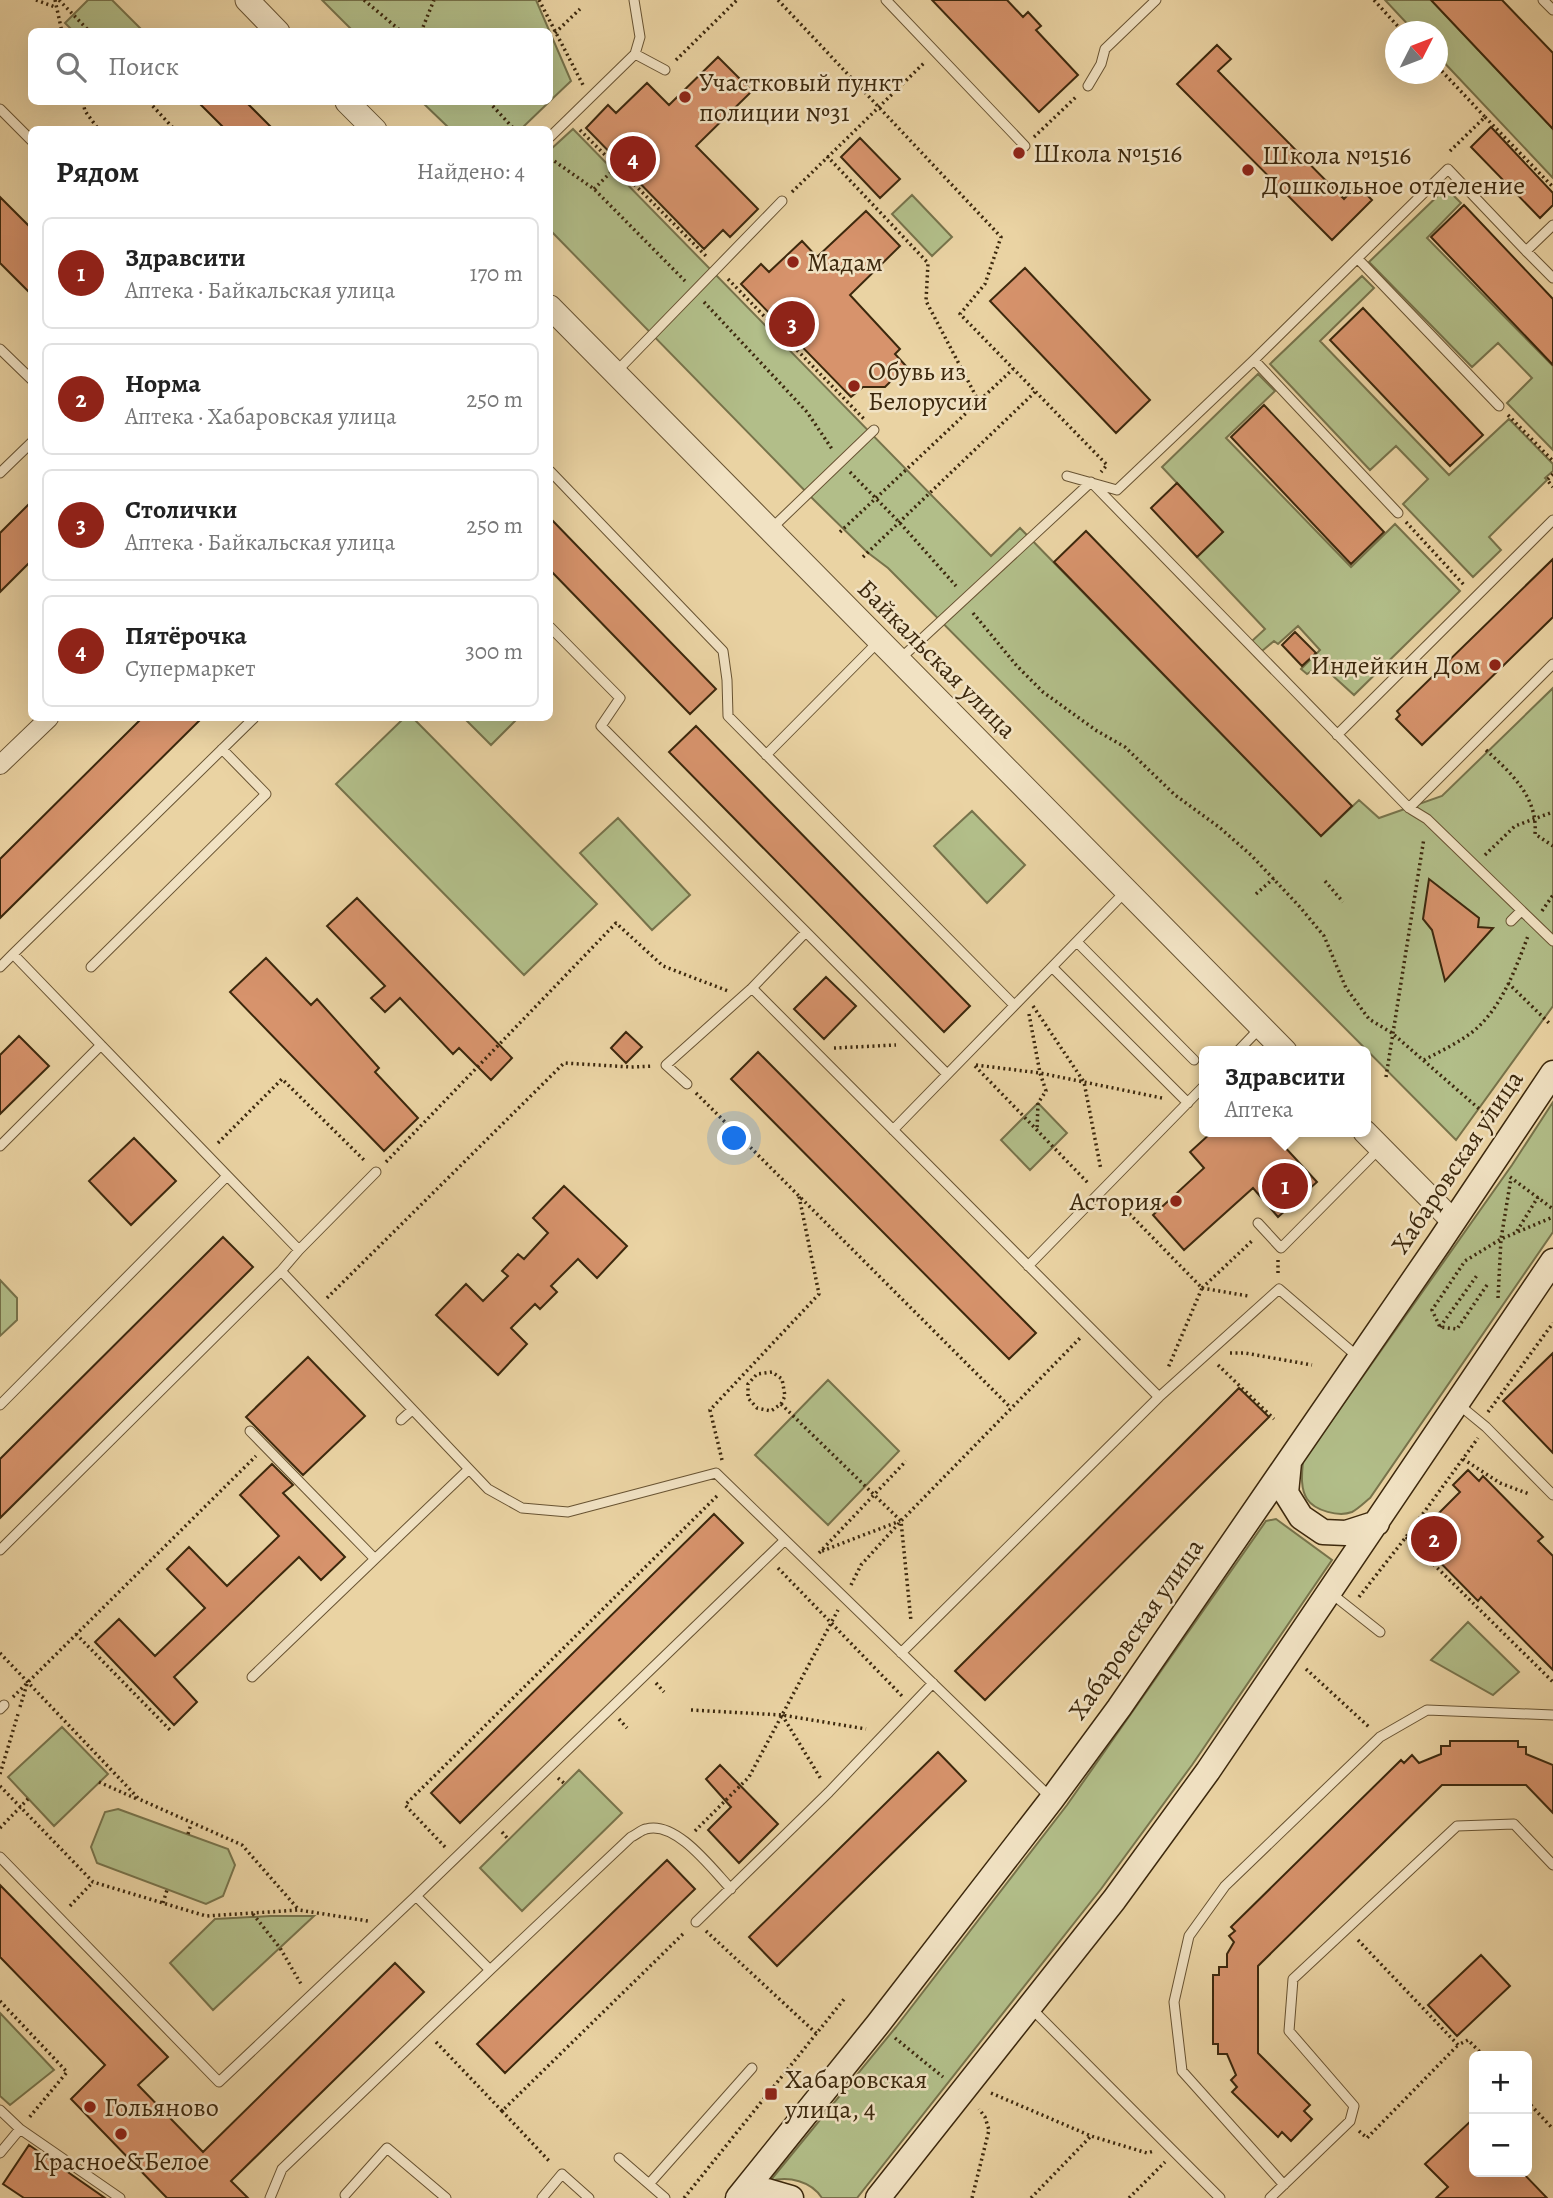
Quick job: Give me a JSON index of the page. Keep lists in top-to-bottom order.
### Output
{
  "streets": {
    "main road": ["Хабаровская улица"],
    "street": ["Байкальская улица"]
  },
  "places": {
    "other": [
      "Участковый пункт полиции №31",
      "Школа №1516",
      "Школа №1516 Дошкольное отделение",
      "Мадам",
      "Обувь из Белорусии",
      "Индейкин Дом",
      "Астория",
      "Гольяново",
      "Красное&Белое"
    ],
    "transit": ["Хабаровская улица, 4"]
  },
  "north": "top right",
  "page": {
    "search": "Поиск",
    "heading": ["Рядом", "Найдено: 4"],
    "pins": [
      "4",
      "3",
      "1",
      "2"
    ],
    "list": [
      {
        "mark": "1",
        "name": "Здравсити",
        "note": "Аптека · Байкальская улица",
        "value": "170 m"
      },
      {
        "mark": "2",
        "name": "Норма",
        "note": "Аптека · Хабаровская улица",
        "value": "250 m"
      },
      {
        "mark": "3",
        "name": "Столички",
        "note": "Аптека · Байкальская улица",
        "value": "250 m"
      },
      {
        "mark": "4",
        "name": "Пятёрочка",
        "note": "Супермаркет",
        "value": "300 m"
      }
    ],
    "popup": ["Здравсити", "Аптека"],
    "map_buttons": ["+", "−"]
  }
}
